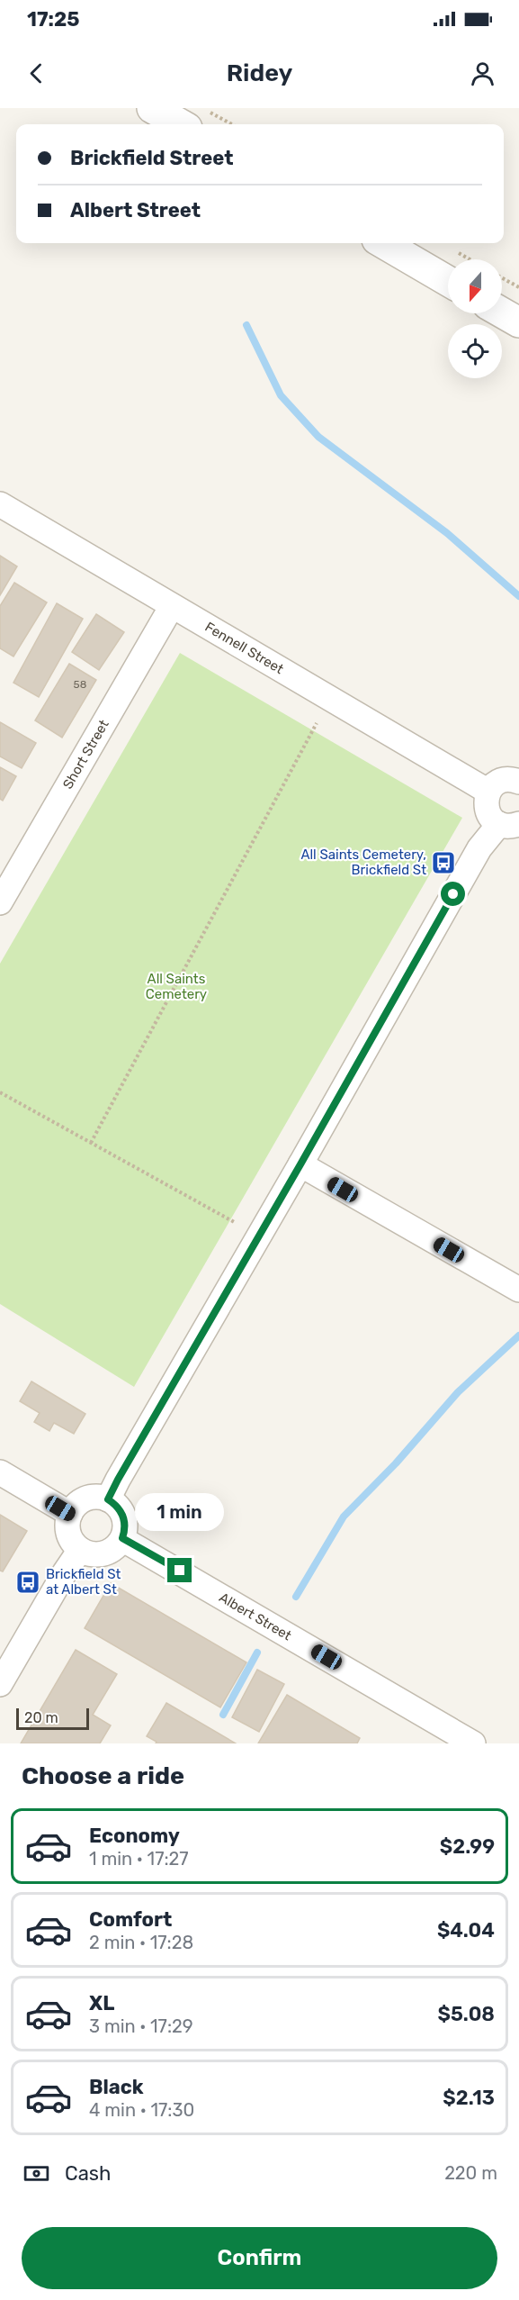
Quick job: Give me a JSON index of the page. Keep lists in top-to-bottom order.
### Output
{
  "streets": {
    "street": ["Fennell Street", "Short Street", "Albert Street"]
  },
  "crossings": [
    ["Fennell Street", "Short Street"]
  ],
  "parks": ["All Saints Cemetery"],
  "places": {
    "bus stop": ["All Saints Cemetery, Brickfield St", "Brickfield St at Albert St"]
  },
  "house_numbers": ["58"],
  "scale_bar": "20 m",
  "north": "bottom",
  "page": {
    "status": "17:25",
    "header": "Ridey",
    "banner": ["Brickfield Street", "Albert Street"],
    "bubble": "1 min",
    "scale": "20 m",
    "heading": "Choose a ride",
    "list": [
      {
        "name": "Economy",
        "note": "1 min · 17:27",
        "value": "$2.99"
      },
      {
        "name": "Comfort",
        "note": "2 min · 17:28",
        "value": "$4.04"
      },
      {
        "name": "XL",
        "note": "3 min · 17:29",
        "value": "$5.08"
      },
      {
        "name": "Black",
        "note": "4 min · 17:30",
        "value": "$2.13"
      }
    ],
    "pay": ["Cash", "220 m"],
    "buttons": "Confirm"
  }
}
